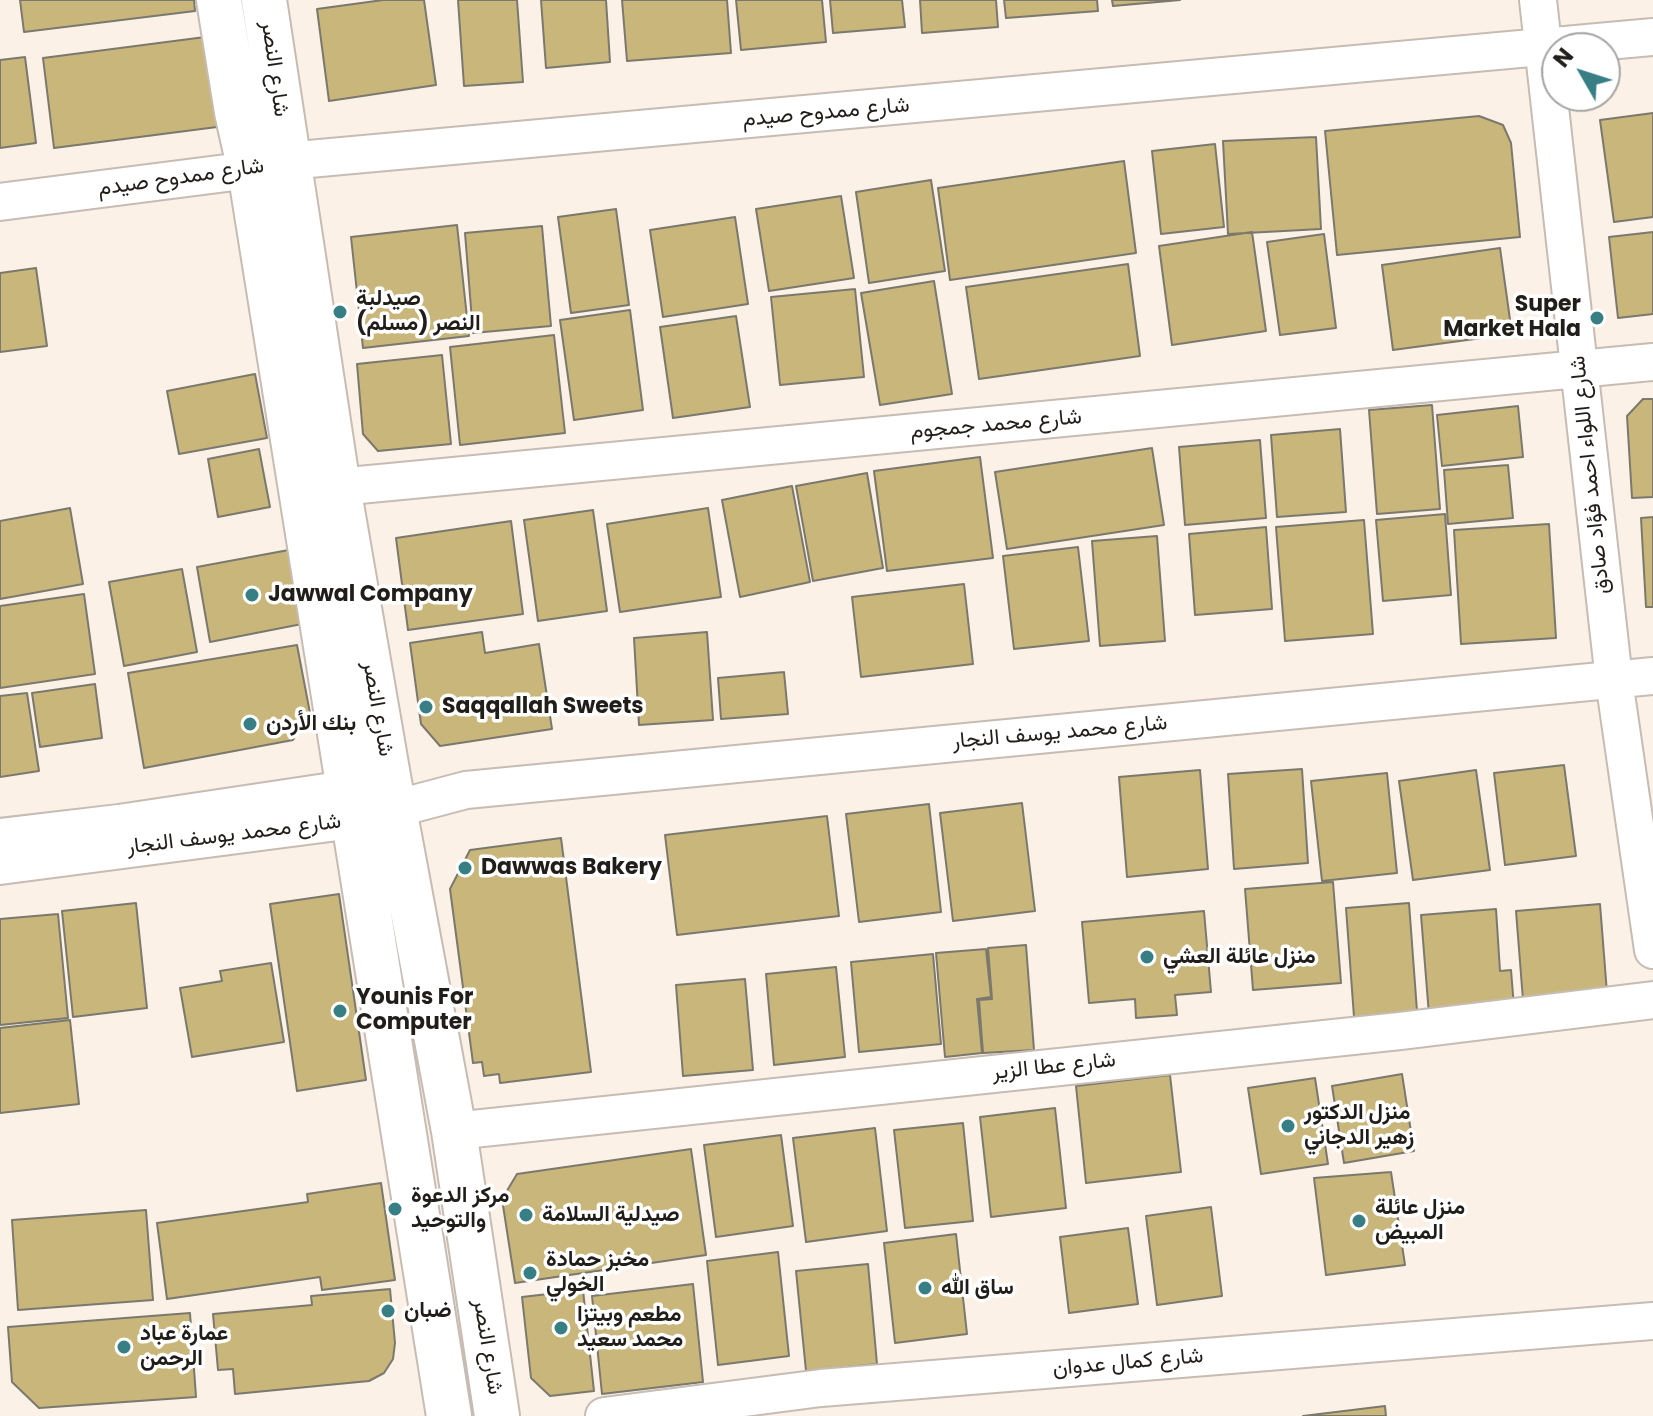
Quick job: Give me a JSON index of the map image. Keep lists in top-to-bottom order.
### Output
{
  "streets": {
    "main road": ["شارع النصر"],
    "street": [
      "شارع ممدوح صيدم",
      "شارع محمد جمجوم",
      "شارع اللواء احمد فؤاد صادق",
      "شارع محمد يوسف النجار",
      "شارع عطا الزير",
      "شارع كمال عدوان"
    ]
  },
  "crossings": [
    ["شارع النصر", "شارع ممدوح صيدم"],
    ["شارع النصر", "شارع محمد جمجوم"],
    ["شارع النصر", "شارع محمد يوسف النجار"],
    ["شارع النصر", "شارع عطا الزير"],
    ["شارع محمد جمجوم", "شارع اللواء احمد فؤاد صادق"],
    ["شارع اللواء احمد فؤاد صادق", "شارع محمد يوسف النجار"]
  ],
  "places": [
    "صيدلية النصر (مسلم)",
    "Super Market Hala",
    "Jawwal Company",
    "Saqqallah Sweets",
    "بنك الأردن",
    "Dawwas Bakery",
    "منزل عائلة العشي",
    "Younis For Computer",
    "منزل الدكتور زهير الدجاني",
    "مركز الدعوة والتوحيد",
    "صيدلية السلامة",
    "منزل عائلة المبيض",
    "مخبز حمادة الخولي",
    "ساق الله",
    "ضبان",
    "مطعم وبيتزا محمد سعيد",
    "عمارة عباد الرحمن"
  ],
  "north": "top left"
}
